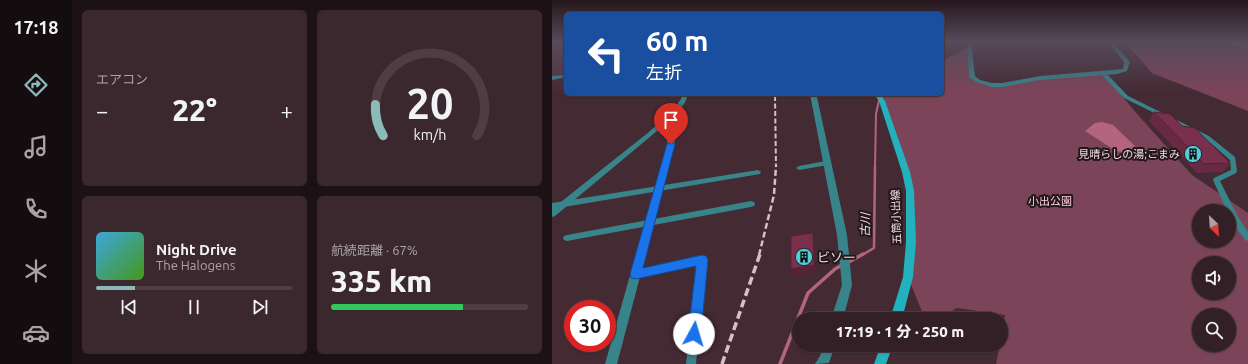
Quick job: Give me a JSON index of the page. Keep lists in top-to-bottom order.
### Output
{
  "streets": {
    "main road": ["五筒小出線"]
  },
  "water": ["古川"],
  "parks": ["小出公園"],
  "places": {
    "building": ["見晴らしの湯;こまみ", "ビソー"]
  },
  "north": "bottom right",
  "page": {
    "tabs": "17:18",
    "tile": [
      "エアコン",
      ["航続距離 · 67%", "335 km"]
    ],
    "turn": ["60 m", "左折"],
    "heat": ["−", "22°", "+"],
    "song": ["Night Drive", "The Halogens"],
    "limit": "30",
    "trip": "17:19 · 1 分 · 250 m",
    "gauge": ["20", "km/h"]
  }
}
